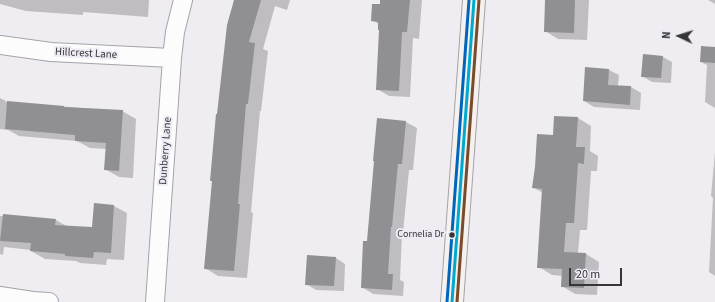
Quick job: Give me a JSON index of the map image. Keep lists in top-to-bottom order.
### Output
{
  "streets": {
    "street": ["Hillcrest Lane", "Dunberry Lane"]
  },
  "crossings": [
    ["Hillcrest Lane", "Dunberry Lane"]
  ],
  "places": ["Cornelia Dr"],
  "scale_bar": "20 m",
  "north": "left"
}
